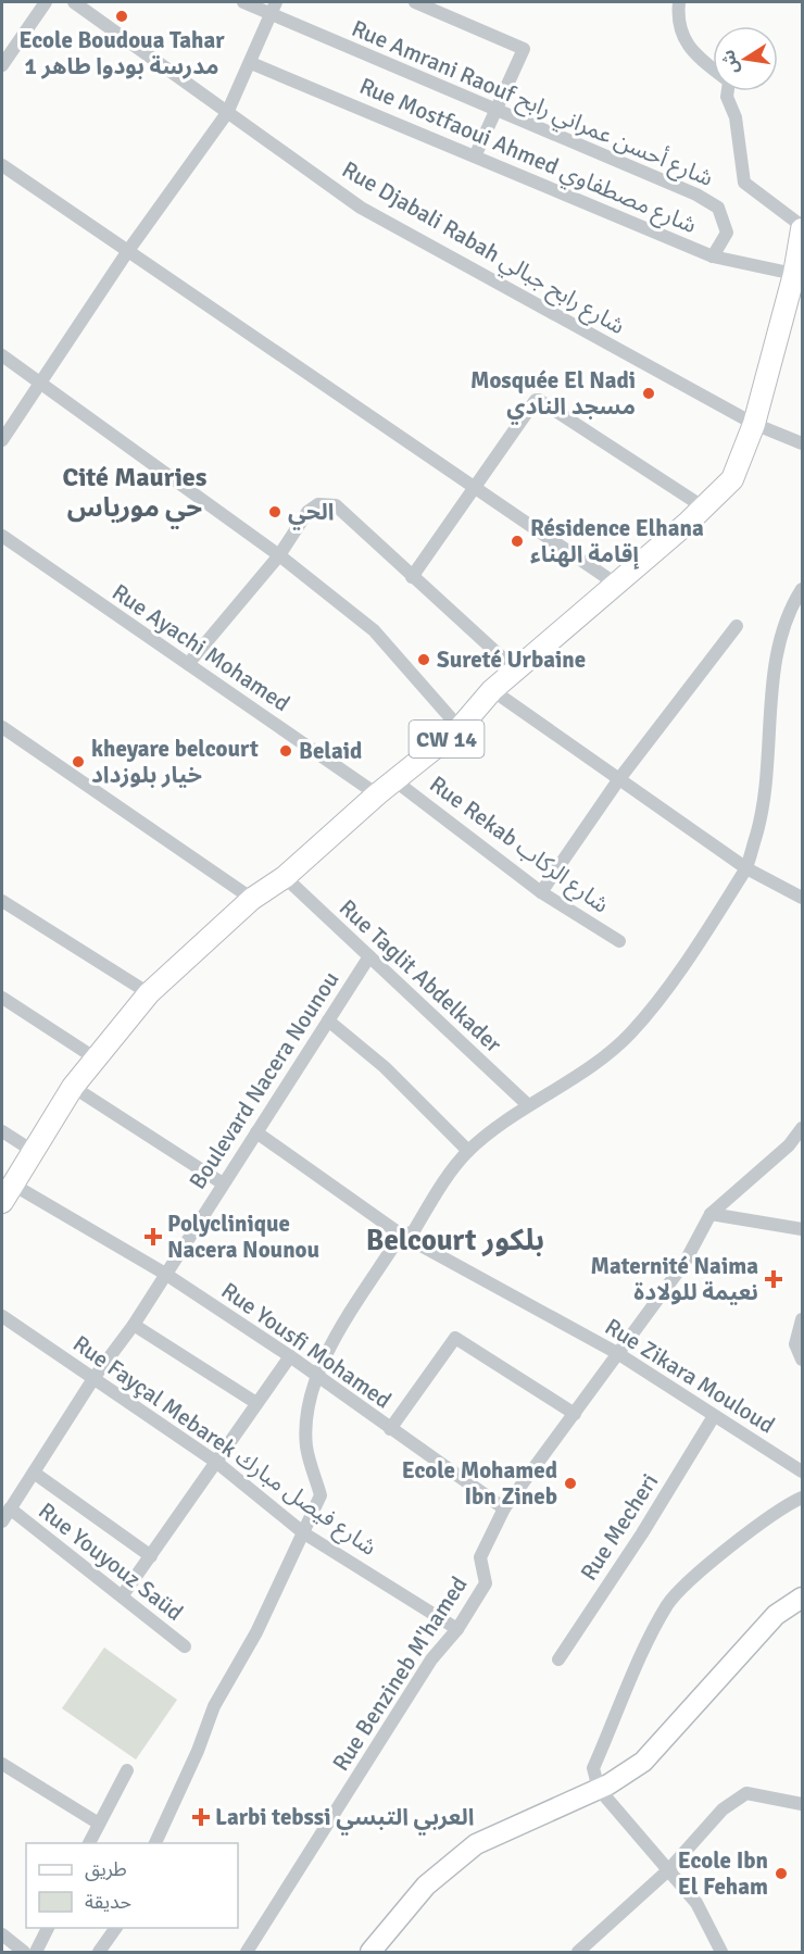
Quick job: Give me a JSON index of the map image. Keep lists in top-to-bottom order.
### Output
{
  "streets": {
    "main road": ["CW 14"],
    "street": [
      "Rue Amrani Raouf شارع أحسن عمراني رابح",
      "Rue Mostfaoui Ahmed شارع مصطفاوي",
      "Rue Djabali Rabah شارع رابح جبالي",
      "Rue Ayachi Mohamed",
      "Rue Rekab شارع الركاب",
      "Rue Taglit Abdelkader",
      "Boulevard Nacera Nounou",
      "Rue Yousfi Mohamed",
      "Rue Zikara Mouloud",
      "Rue Fayçal Mebarek شارع فيصل مبارك",
      "Rue Mecheri",
      "Rue Youyouz Saüd",
      "Rue Benzineb M'hamed"
    ]
  },
  "crossings": [
    ["Rue Amrani Raouf شارع أحسن عمراني رابح", "Rue Mostfaoui Ahmed شارع مصطفاوي"],
    ["Rue Mostfaoui Ahmed شارع مصطفاوي", "CW 14"],
    ["Rue Djabali Rabah شارع رابح جبالي", "CW 14"],
    ["Rue Ayachi Mohamed", "CW 14"],
    ["CW 14", "Rue Rekab شارع الركاب"],
    ["CW 14", "Rue Taglit Abdelkader"],
    ["CW 14", "Rue Yousfi Mohamed"],
    ["Rue Taglit Abdelkader", "Boulevard Nacera Nounou"],
    ["Boulevard Nacera Nounou", "Rue Yousfi Mohamed"],
    ["Boulevard Nacera Nounou", "Rue Zikara Mouloud"],
    ["Boulevard Nacera Nounou", "Rue Fayçal Mebarek شارع فيصل مبارك"],
    ["Boulevard Nacera Nounou", "Rue Youyouz Saüd"],
    ["Rue Yousfi Mohamed", "Rue Benzineb M'hamed"],
    ["Rue Zikara Mouloud", "Rue Mecheri"],
    ["Rue Zikara Mouloud", "Rue Benzineb M'hamed"],
    ["Rue Fayçal Mebarek شارع فيصل مبارك", "Rue Benzineb M'hamed"]
  ],
  "districts": ["Cité Mauries حي مورياس", "Belcourt بلكور"],
  "places": {
    "other": [
      "Ecole Boudoua Tahar 1 مدرسة بودوا طاهر",
      "Mosquée El Nadi مسجد النادي",
      "الحي",
      "Résidence Elhana إقامة الهناء",
      "Sureté Urbaine",
      "Belaid",
      "kheyare belcourt خيار بلوزداد",
      "Ecole Mohamed Ibn Zineb",
      "Ecole Ibn El Feham"
    ],
    "health": ["Polyclinique Nacera Nounou", "Maternité Naima نعيمة للولادة", "Larbi tebssi العربي التبسي"]
  },
  "legend": ["طريق", "حديقة"],
  "north": "left"
}
